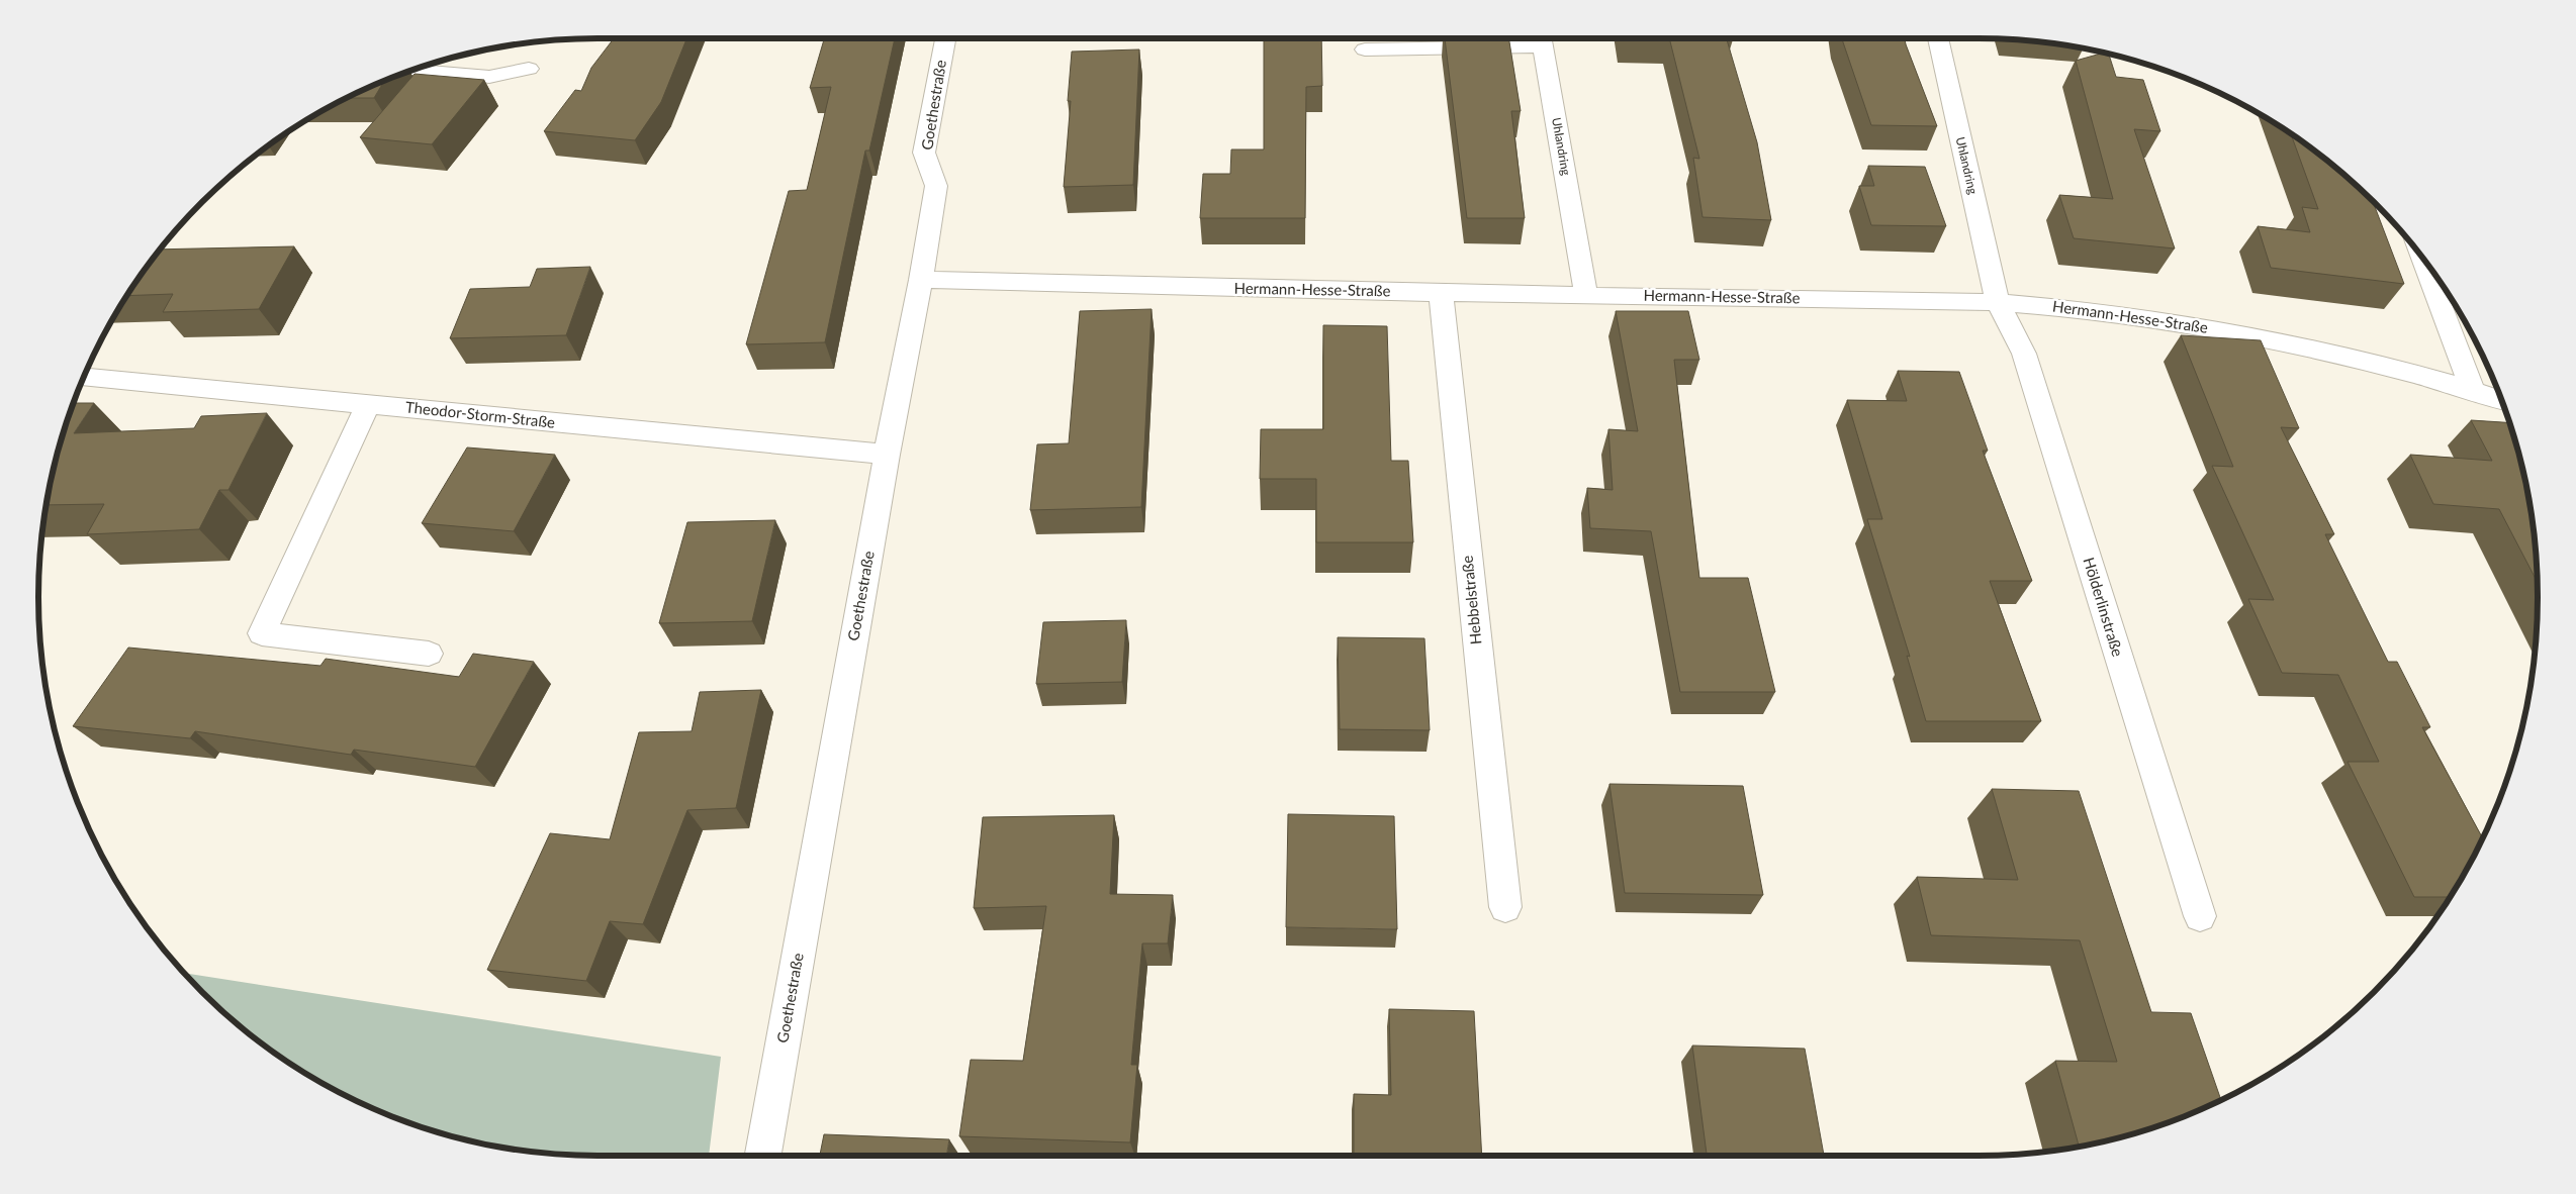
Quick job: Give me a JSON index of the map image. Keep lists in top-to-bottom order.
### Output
{
  "streets": {
    "street": [
      "Goethestraße",
      "Uhlandring",
      "Hermann-Hesse-Straße",
      "Theodor-Storm-Straße",
      "Hebbelstraße",
      "Hölderlinstraße"
    ]
  },
  "crossings": [
    ["Goethestraße", "Hermann-Hesse-Straße"],
    ["Goethestraße", "Theodor-Storm-Straße"],
    ["Uhlandring", "Hermann-Hesse-Straße"],
    ["Uhlandring", "Hölderlinstraße"],
    ["Hermann-Hesse-Straße", "Hebbelstraße"],
    ["Hermann-Hesse-Straße", "Hölderlinstraße"]
  ]
}
